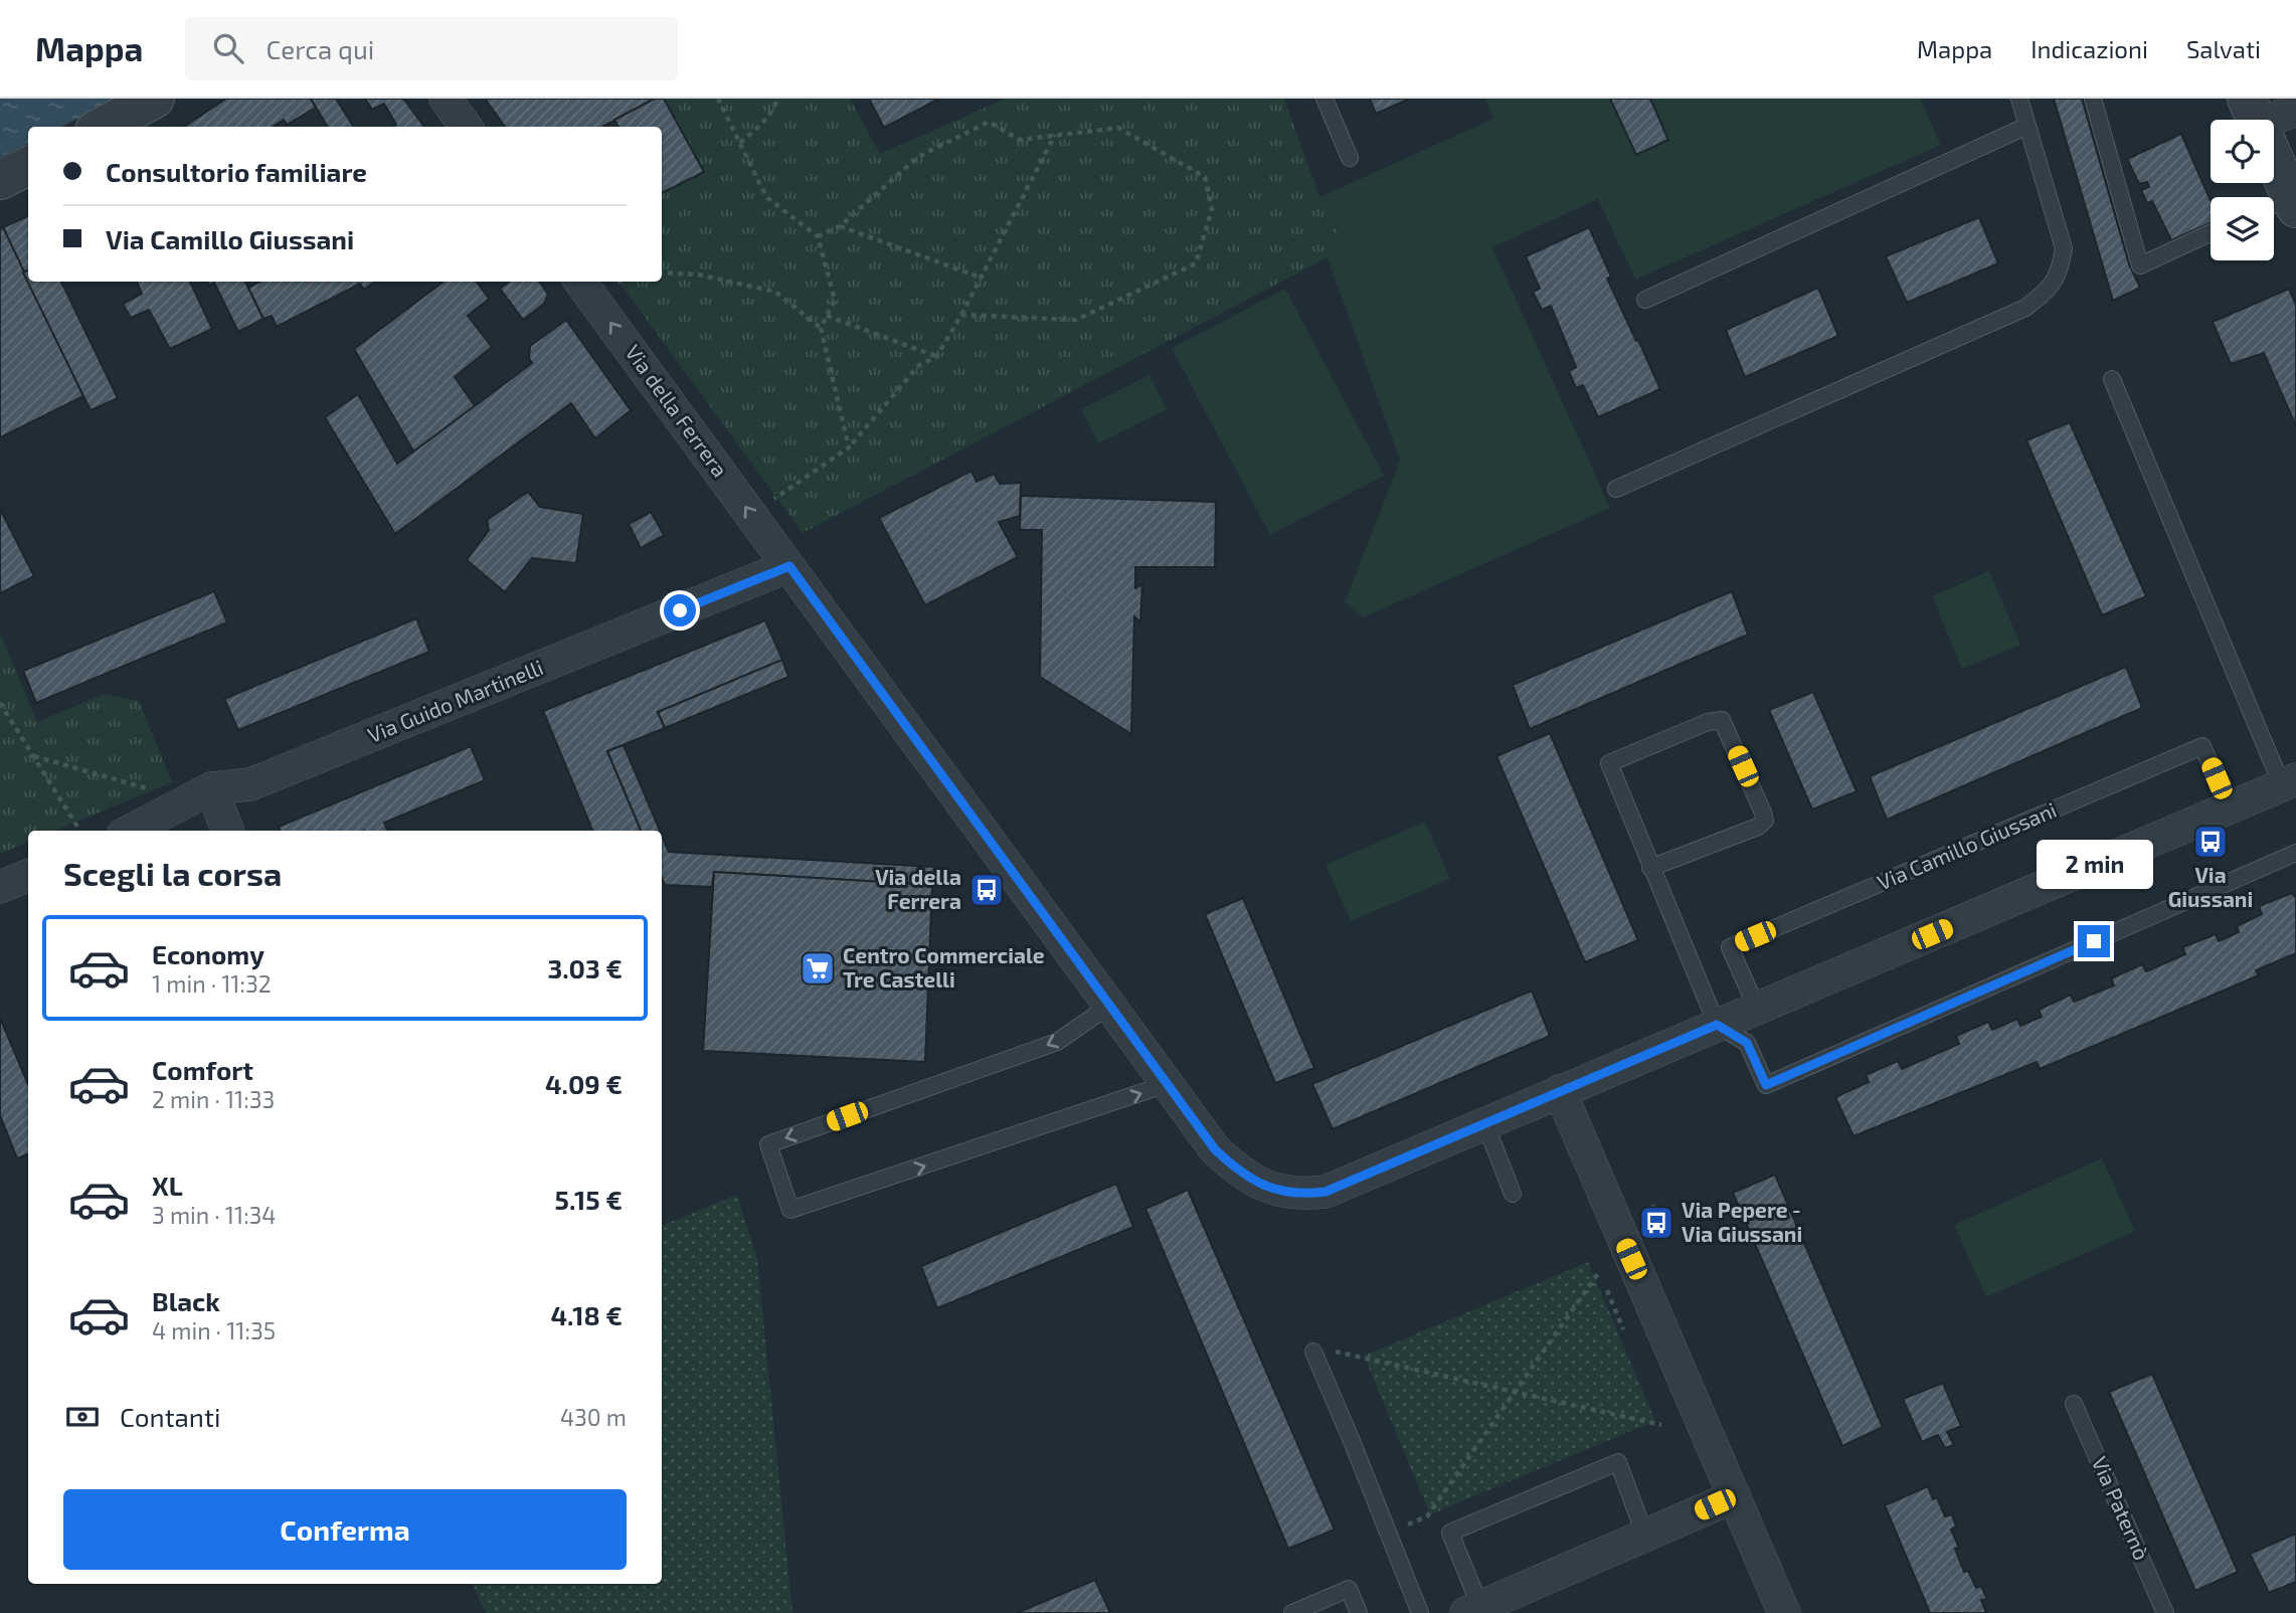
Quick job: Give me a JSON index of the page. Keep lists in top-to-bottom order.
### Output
{
  "streets": {
    "street": ["Via della Ferrera", "Via Guido Martinelli"],
    "lane": ["Via Camillo Giussani", "Via Paternò"]
  },
  "crossings": [
    ["Via della Ferrera", "Via Guido Martinelli"]
  ],
  "places": {
    "bus stop": ["Via Giussani", "Via della Ferrera", "Via Pepere - Via Giussani"],
    "supermarket": ["Centro Commerciale Tre Castelli"]
  },
  "page": {
    "header": "Mappa",
    "search": "Cerca qui",
    "nav": ["Mappa", "Indicazioni", "Salvati"],
    "banner": ["Consultorio familiare", "Via Camillo Giussani"],
    "heading": "Scegli la corsa",
    "bubble": "2 min",
    "list": [
      {
        "name": "Economy",
        "note": "1 min · 11:32",
        "value": "3.03 €"
      },
      {
        "name": "Comfort",
        "note": "2 min · 11:33",
        "value": "4.09 €"
      },
      {
        "name": "XL",
        "note": "3 min · 11:34",
        "value": "5.15 €"
      },
      {
        "name": "Black",
        "note": "4 min · 11:35",
        "value": "4.18 €"
      }
    ],
    "pay": ["Contanti", "430 m"],
    "buttons": "Conferma"
  }
}
